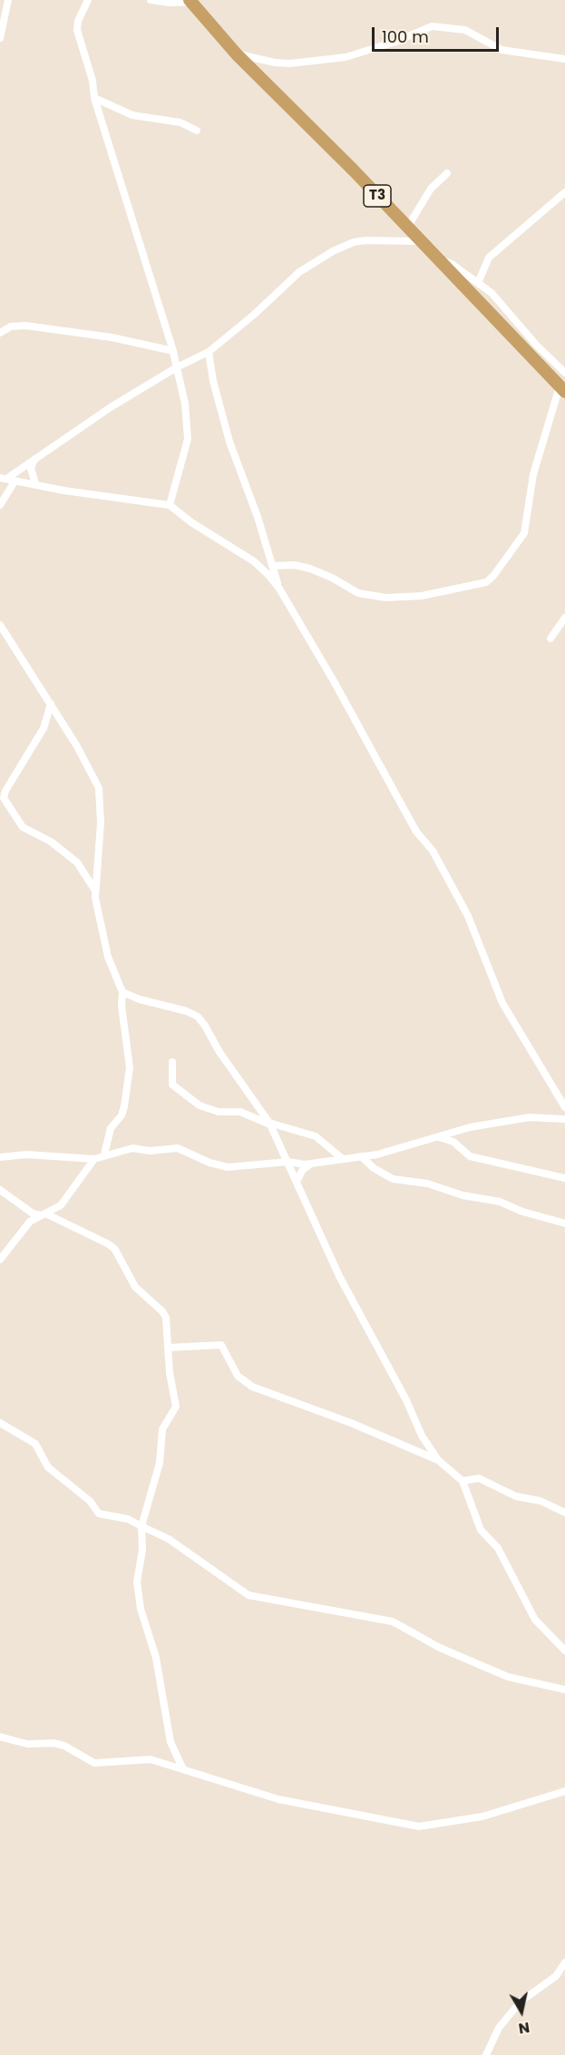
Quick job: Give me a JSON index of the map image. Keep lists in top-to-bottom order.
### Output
{
  "streets": {
    "highway": ["T3"]
  },
  "scale_bar": "100 m",
  "north": "bottom"
}
